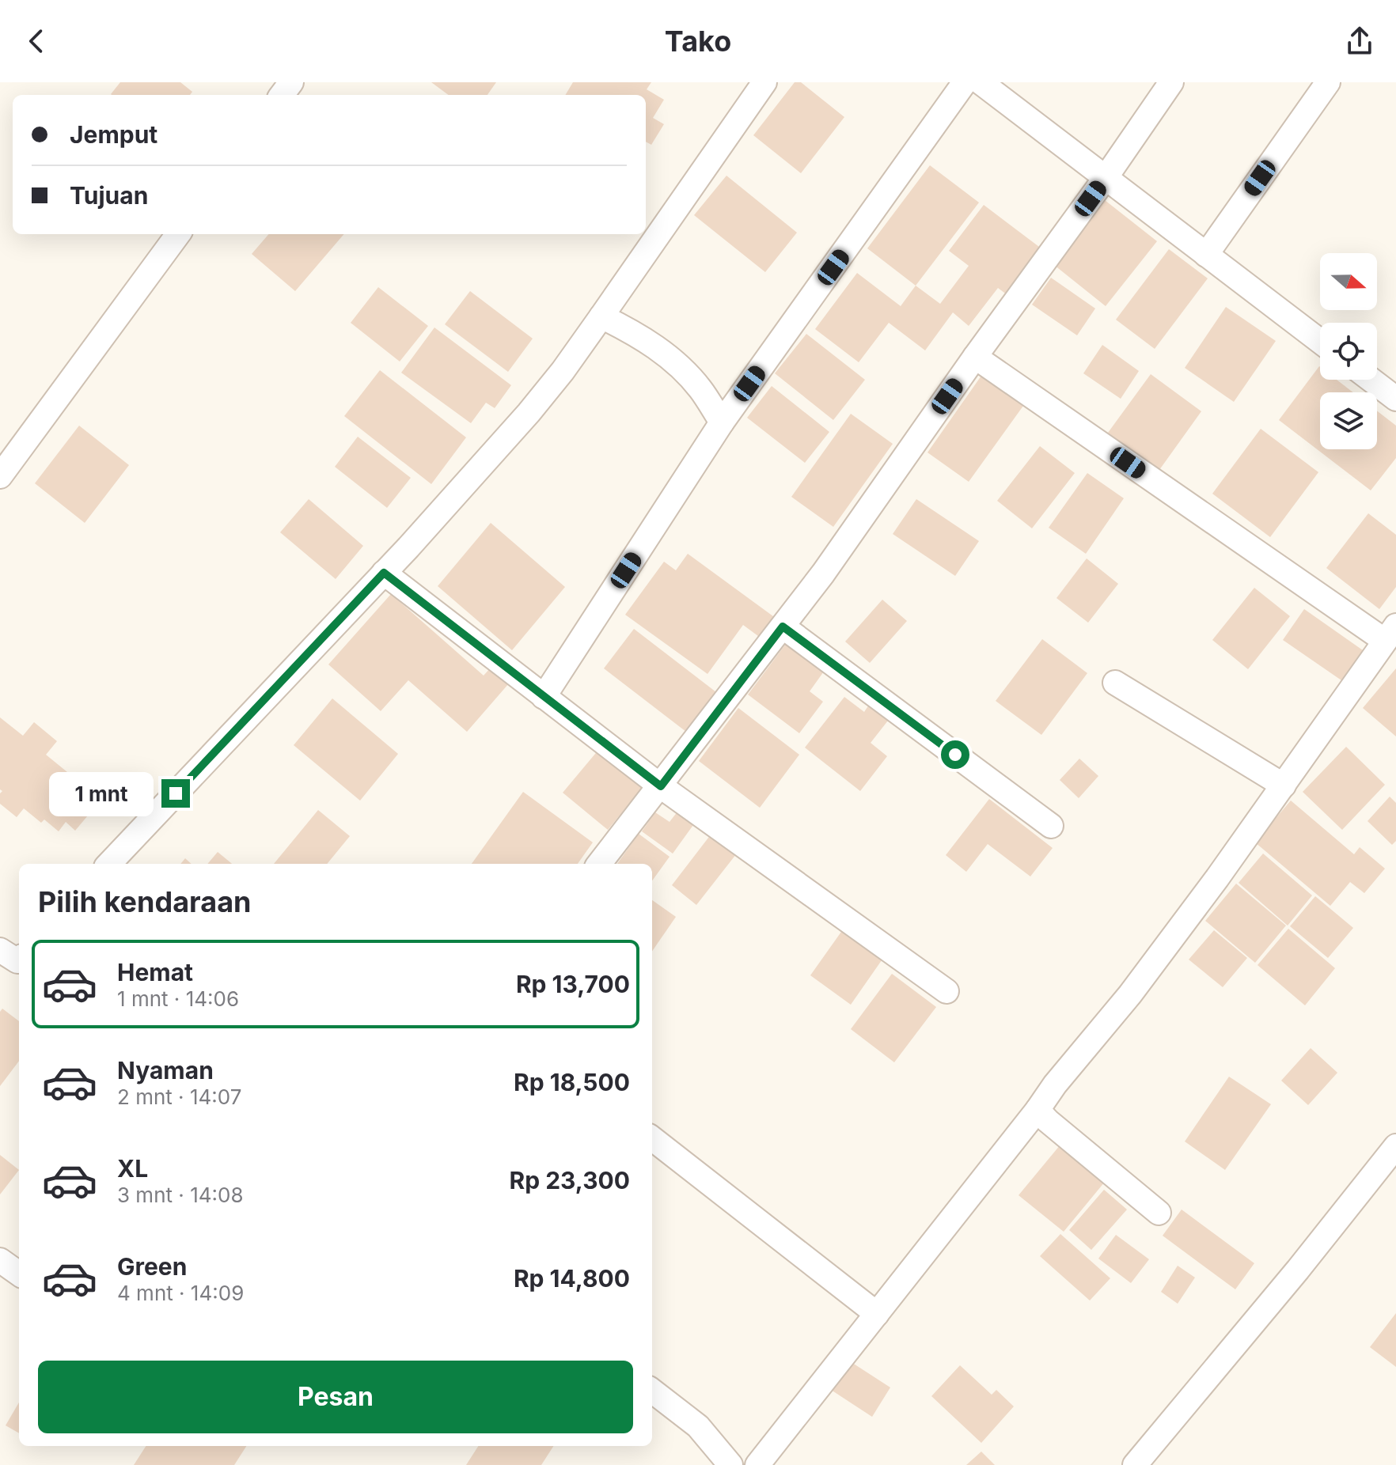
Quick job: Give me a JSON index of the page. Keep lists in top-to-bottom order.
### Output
{
  "north": "right",
  "page": {
    "header": "Tako",
    "banner": ["Jemput", "Tujuan"],
    "bubble": "1 mnt",
    "heading": "Pilih kendaraan",
    "list": [
      {
        "name": "Hemat",
        "note": "1 mnt · 14:06",
        "value": "Rp 13,700"
      },
      {
        "name": "Nyaman",
        "note": "2 mnt · 14:07",
        "value": "Rp 18,500"
      },
      {
        "name": "XL",
        "note": "3 mnt · 14:08",
        "value": "Rp 23,300"
      },
      {
        "name": "Green",
        "note": "4 mnt · 14:09",
        "value": "Rp 14,800"
      }
    ],
    "buttons": "Pesan"
  }
}
